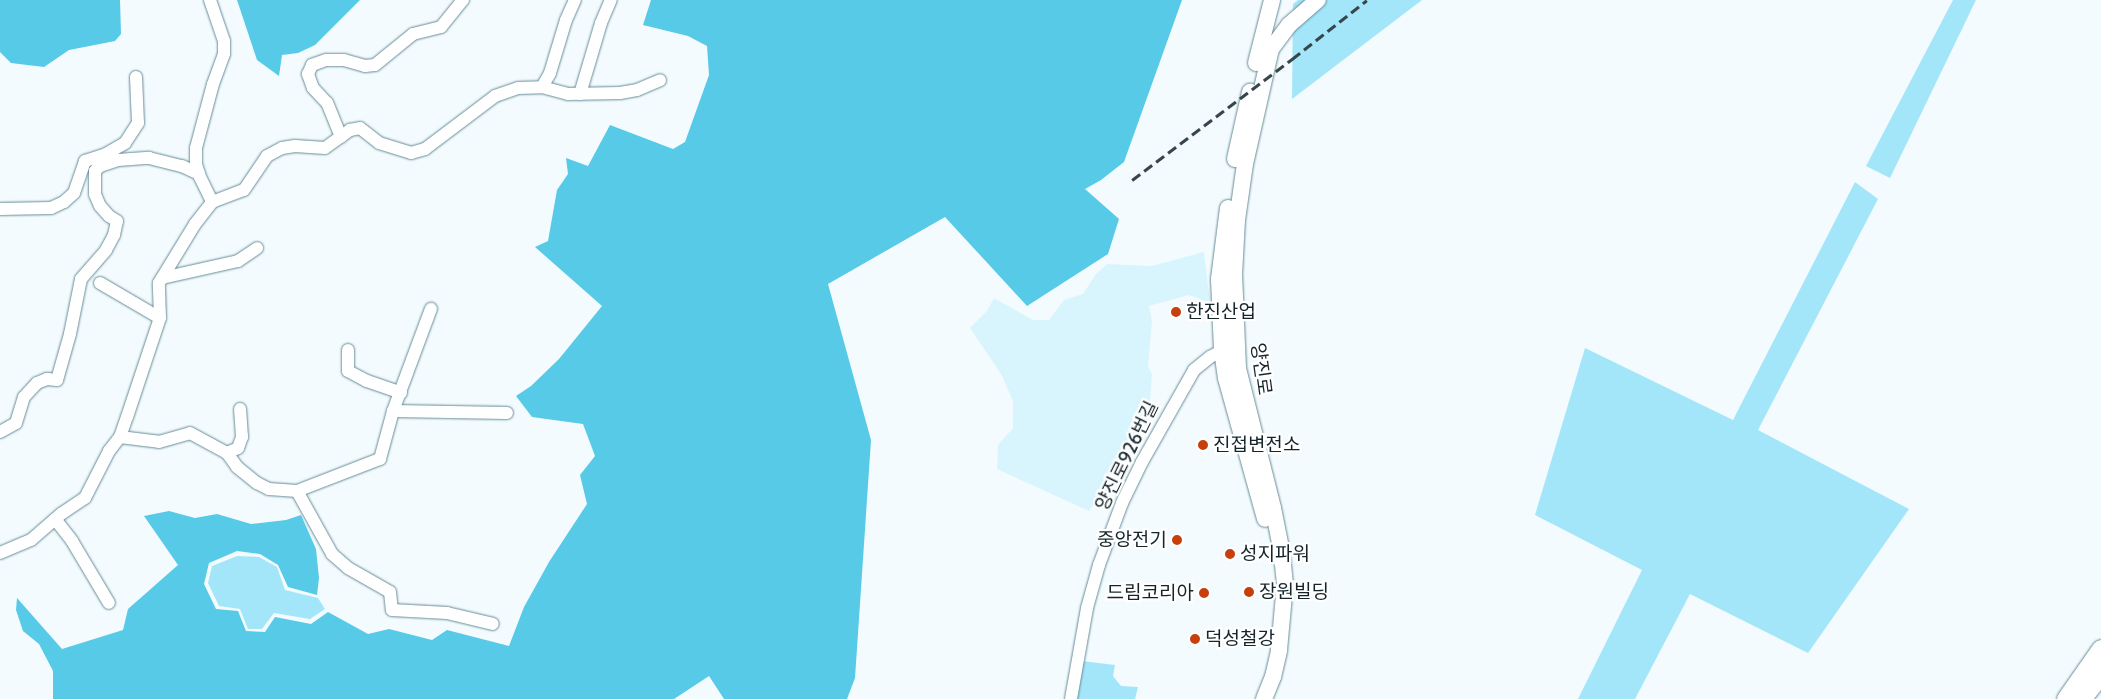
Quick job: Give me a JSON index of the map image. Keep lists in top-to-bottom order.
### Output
{
  "streets": {
    "main road": ["양진로"],
    "street": ["양진로926번길"]
  },
  "crossings": [
    ["양진로", "양진로926번길"]
  ],
  "places": [
    "한진산업",
    "진접변전소",
    "중앙전기",
    "성지파워",
    "장원빌딩",
    "드림코리아",
    "덕성철강"
  ]
}
